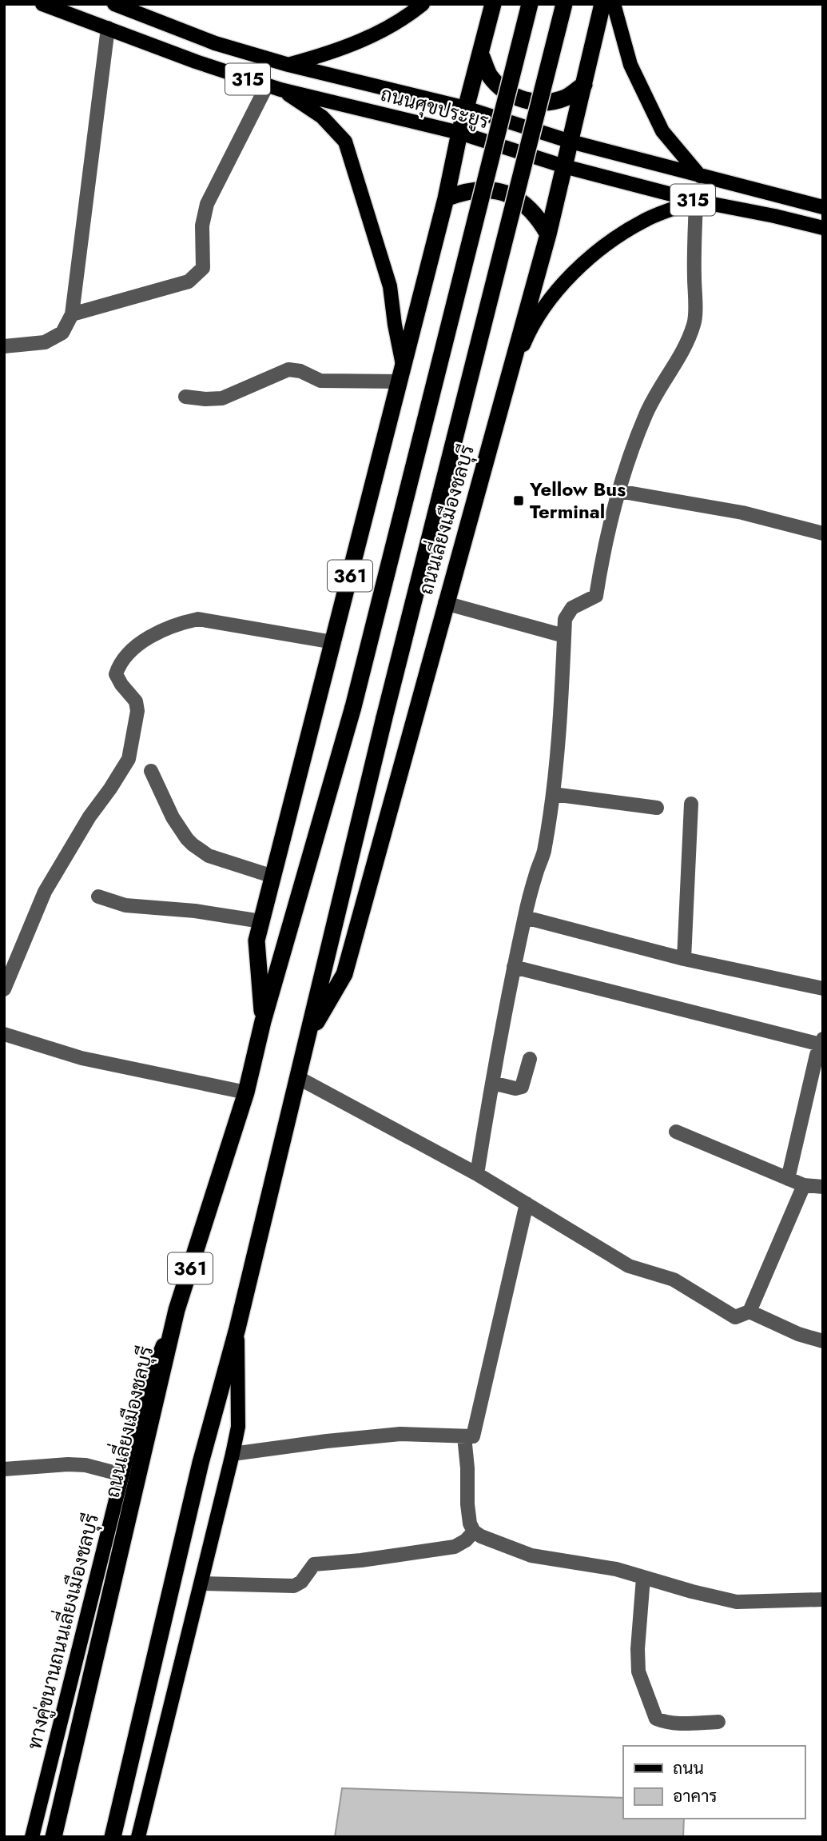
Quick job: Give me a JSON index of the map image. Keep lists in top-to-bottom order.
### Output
{
  "streets": {
    "highway": ["ถนนเลี่ยงเมืองชลบุรี", "361"],
    "main road": ["315", "ถนนศุขประยูร", "ทางคู่ขนานถนนเลี่ยงเมืองชลบุรี"]
  },
  "crossings": [
    ["ถนนศุขประยูร", "ถนนเลี่ยงเมืองชลบุรี"],
    ["ถนนเลี่ยงเมืองชลบุรี", "ทางคู่ขนานถนนเลี่ยงเมืองชลบุรี"]
  ],
  "places": {
    "transit": ["Yellow Bus Terminal"]
  },
  "legend": ["ถนน", "อาคาร"]
}
